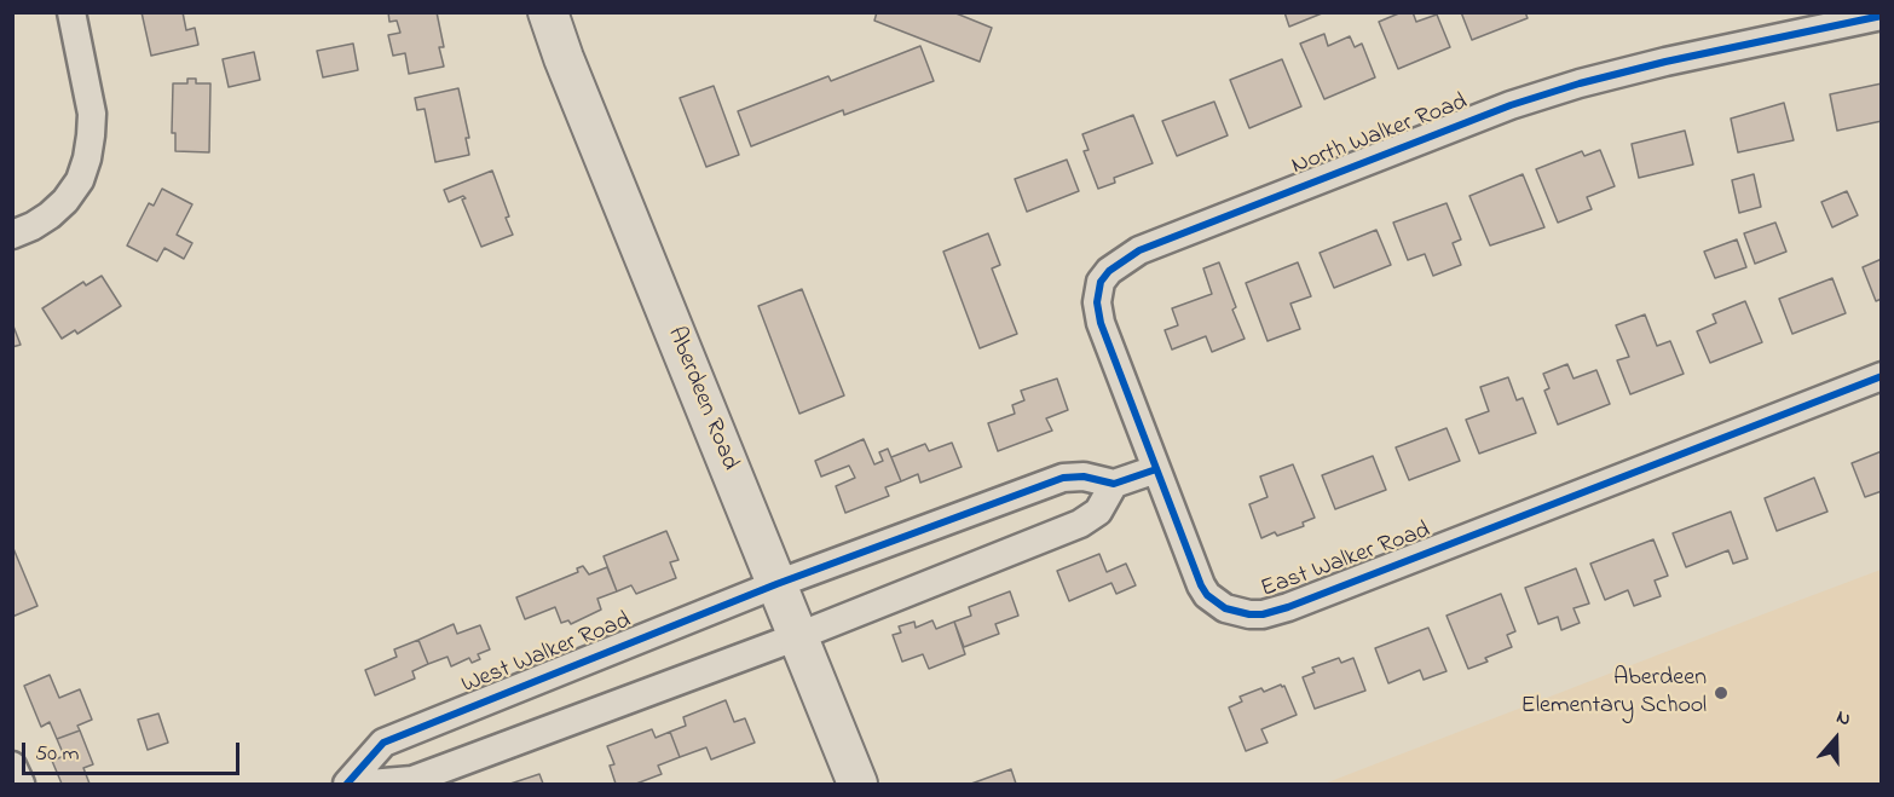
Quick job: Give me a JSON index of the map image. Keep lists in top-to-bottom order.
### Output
{
  "streets": {
    "main road": ["Aberdeen Road"],
    "street": ["North Walker Road", "East Walker Road", "West Walker Road"]
  },
  "crossings": [
    ["North Walker Road", "East Walker Road"],
    ["Aberdeen Road", "West Walker Road"]
  ],
  "places": ["Aberdeen Elementary School"],
  "scale_bar": "50 m",
  "north": "top"
}
